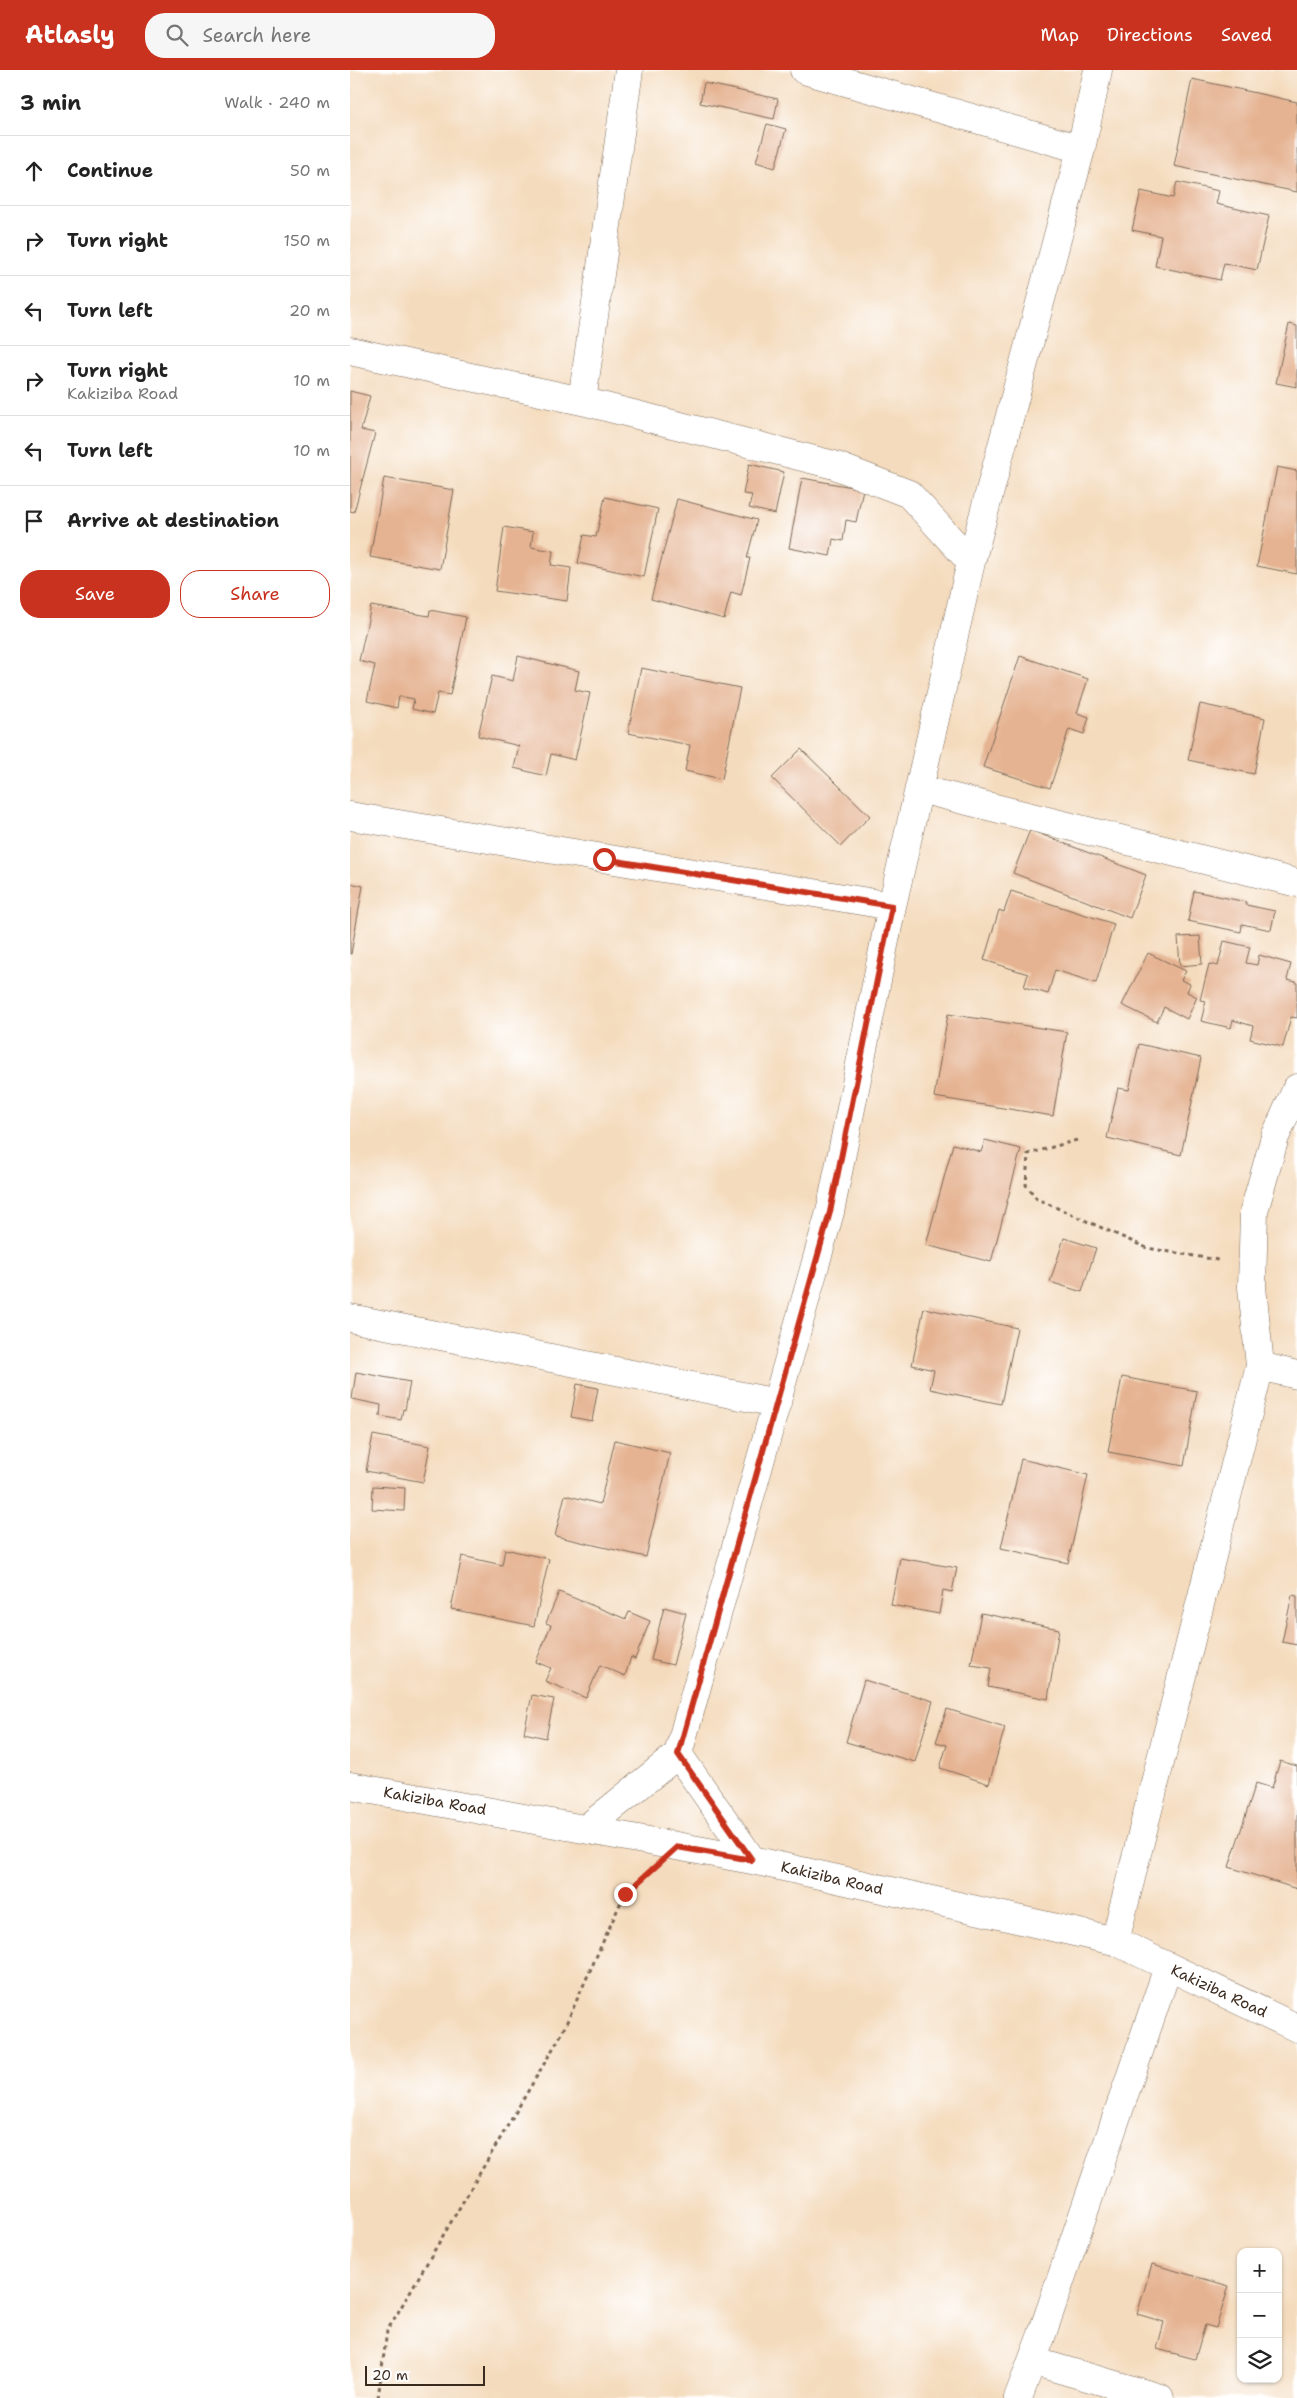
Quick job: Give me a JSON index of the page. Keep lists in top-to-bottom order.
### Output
{
  "streets": {
    "street": ["Kakiziba Road"]
  },
  "scale_bar": "20 m",
  "page": {
    "header": "Atlasly",
    "search": "Search here",
    "nav": ["Map", "Directions", "Saved"],
    "heading": ["3 min", "Walk · 240 m"],
    "list": [
      ["Continue", "50 m"],
      ["Turn right", "150 m"],
      ["Turn left", "20 m"],
      ["Turn right", "Kakiziba Road", "10 m"],
      ["Turn left", "10 m"],
      "Arrive at destination"
    ],
    "buttons": ["Save", "Share"],
    "map_buttons": ["+", "−"],
    "scale": "20 m"
  }
}
